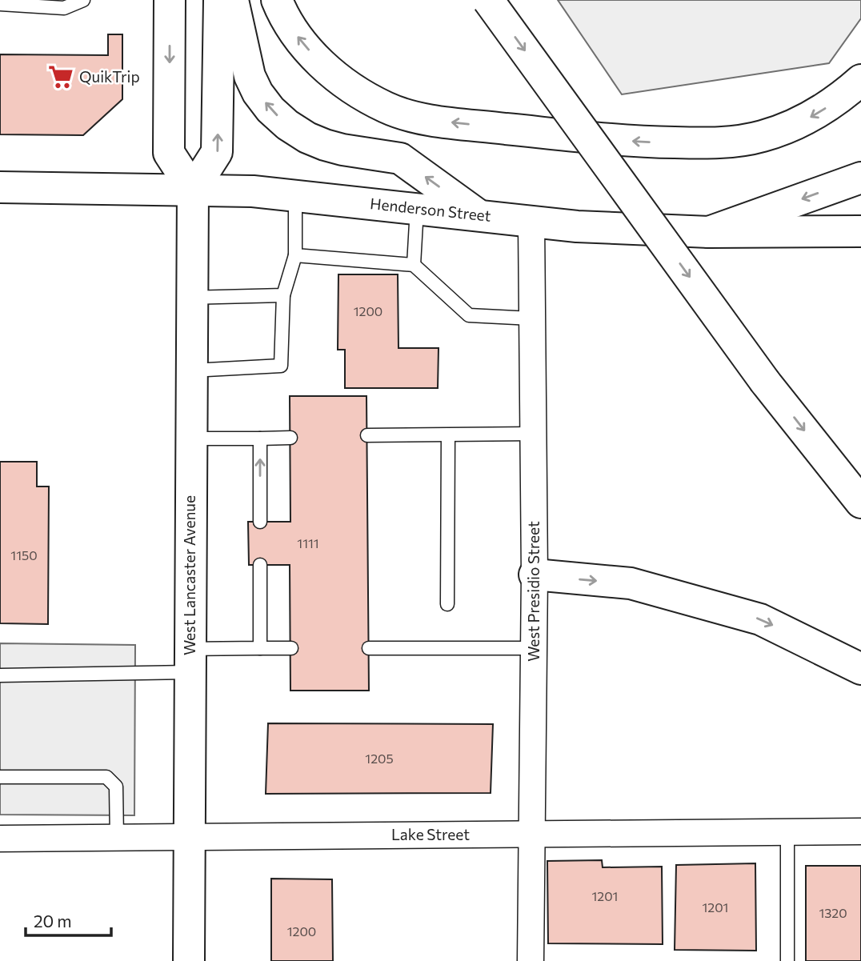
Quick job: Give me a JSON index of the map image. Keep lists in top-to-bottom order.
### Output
{
  "streets": {
    "main road": ["Henderson Street", "West Lancaster Avenue"],
    "street": ["West Presidio Street", "Lake Street"]
  },
  "crossings": [
    ["Henderson Street", "West Lancaster Avenue"],
    ["Henderson Street", "West Presidio Street"],
    ["West Lancaster Avenue", "Lake Street"],
    ["West Presidio Street", "Lake Street"]
  ],
  "places": {
    "supermarket": ["QuikTrip"]
  },
  "house_numbers": [
    "1200",
    "1111",
    "1150",
    "1205",
    "1201",
    "1201",
    "1320",
    "1200"
  ],
  "scale_bar": "20 m"
}
